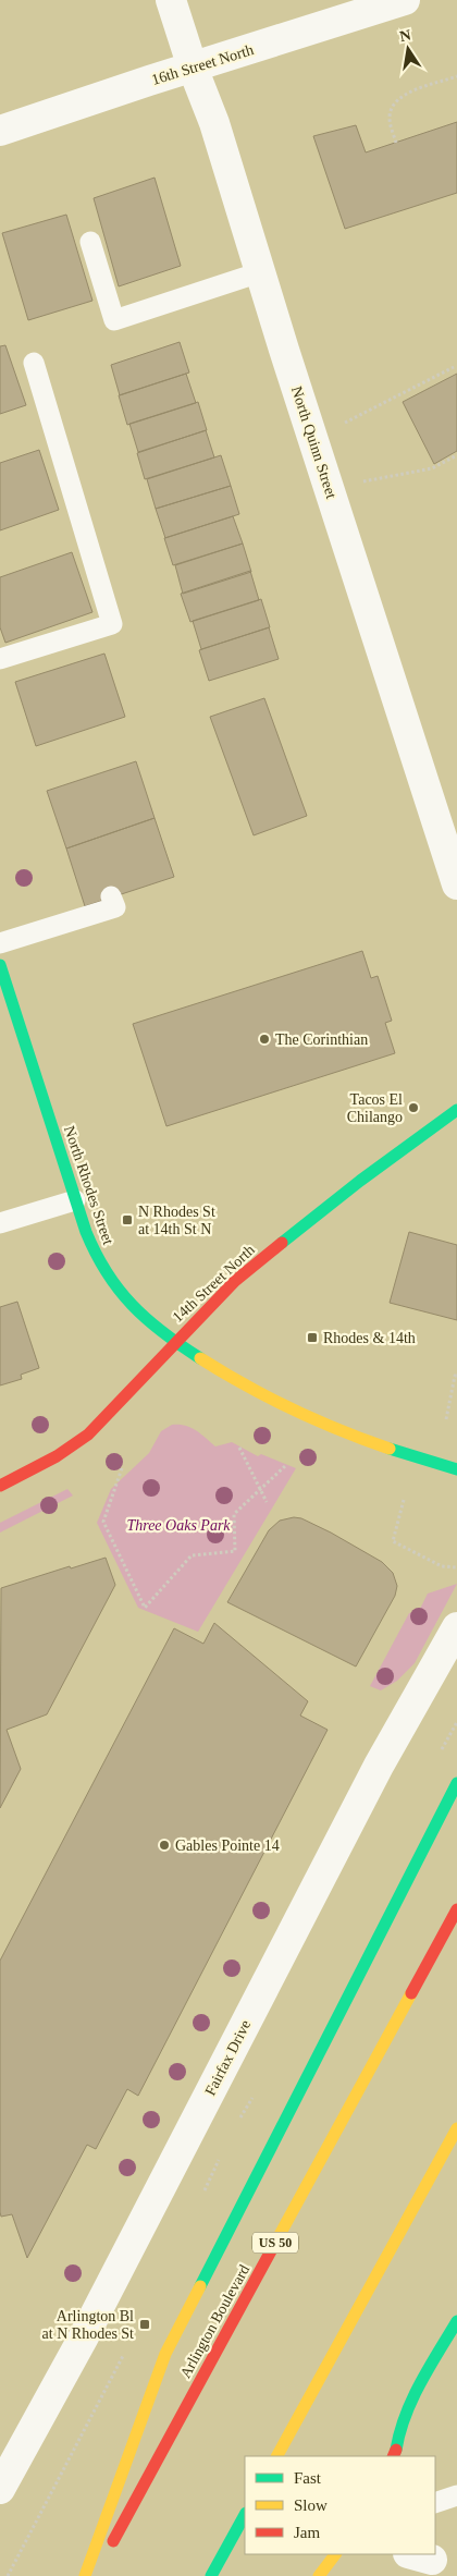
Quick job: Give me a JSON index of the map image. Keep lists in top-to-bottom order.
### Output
{
  "streets": {
    "main road": [
      "North Rhodes Street",
      "14th Street North",
      "US 50",
      "Arlington Boulevard"
    ],
    "street": ["16th Street North", "North Quinn Street", "Fairfax Drive"]
  },
  "crossings": [
    ["16th Street North", "North Quinn Street"],
    ["North Rhodes Street", "14th Street North"]
  ],
  "parks": ["Three Oaks Park"],
  "places": {
    "other": ["The Corinthian", "Tacos El Chilango", "Gables Pointe 14"],
    "transit": ["N Rhodes St at 14th St N", "Rhodes & 14th", "Arlington Bl at N Rhodes St"]
  },
  "legend": ["Fast", "Slow", "Jam"],
  "north": "top"
}
